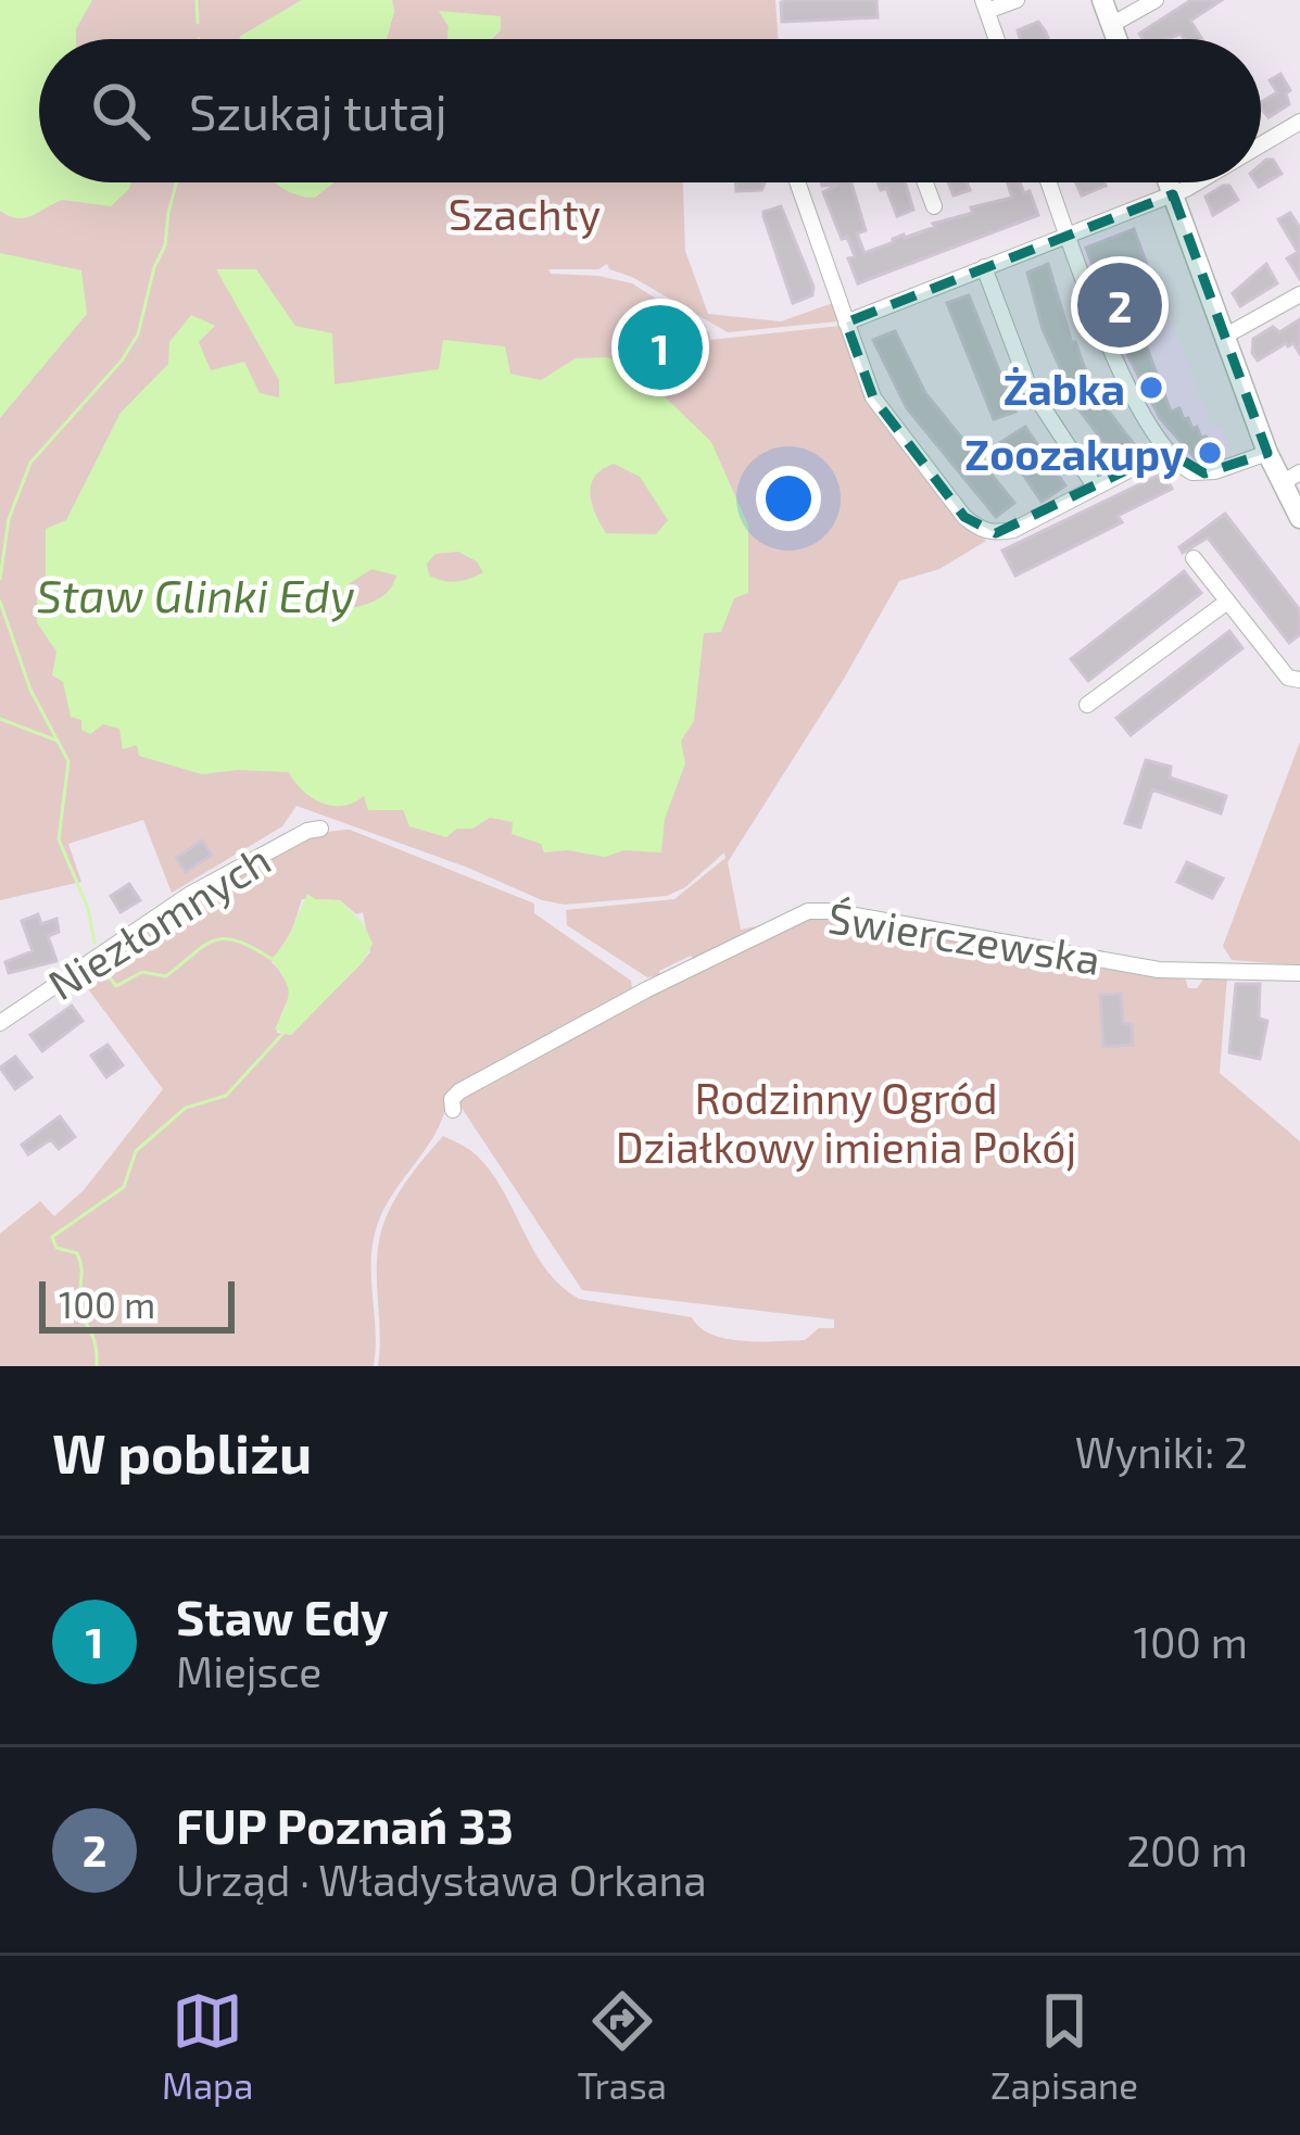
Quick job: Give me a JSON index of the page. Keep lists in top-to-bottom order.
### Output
{
  "streets": {
    "street": ["Niezłomnych", "Świerczewska"]
  },
  "water": ["Staw Glinki Edy"],
  "parks": ["Szachty", "Rodzinny Ogród Działkowy imienia Pokój"],
  "places": ["Żabka", "Zoozakupy"],
  "scale_bar": "100 m",
  "page": {
    "search": "Szukaj tutaj",
    "pins": ["2", "1"],
    "scale": "100 m",
    "heading": ["W pobliżu", "Wyniki: 2"],
    "list": [
      {
        "mark": "1",
        "name": "Staw Edy",
        "note": "Miejsce",
        "value": "100 m"
      },
      {
        "mark": "2",
        "name": "FUP Poznań 33",
        "note": "Urząd · Władysława Orkana",
        "value": "200 m"
      }
    ],
    "nav": ["Mapa", "Trasa", "Zapisane"]
  }
}
